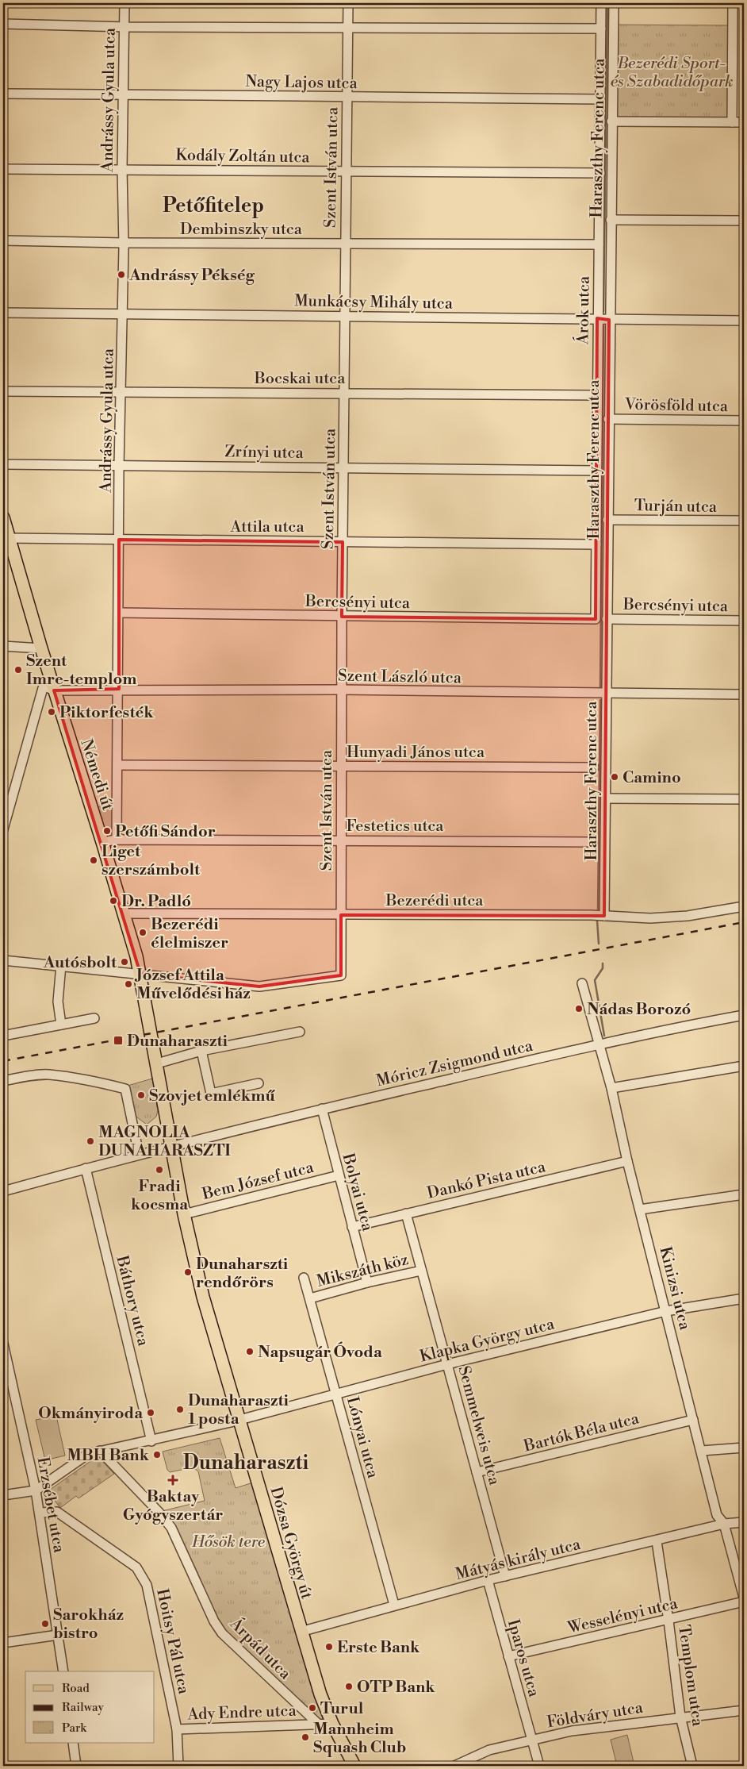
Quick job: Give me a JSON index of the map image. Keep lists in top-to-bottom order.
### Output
{
  "streets": {
    "main road": ["Némedi út", "Dózsa György út"],
    "street": [
      "Nagy Lajos utca",
      "Andrássy Gyula utca",
      "Haraszthy Ferenc utca",
      "Kodály Zoltán utca",
      "Szent István utca",
      "Dembinszky utca",
      "Munkácsy Mihály utca",
      "Árok utca",
      "Bocskai utca",
      "Vörösföld utca",
      "Zrínyi utca",
      "Turján utca",
      "Attila utca",
      "Bercsényi utca",
      "Szent László utca",
      "Hunyadi János utca",
      "Festetics utca",
      "Bezerédi utca",
      "Móricz Zsigmond utca",
      "Dankó Pista utca",
      "Bem József utca",
      "Bolyai utca",
      "Mikszáth köz",
      "Kinizsi utca",
      "Báthory utca",
      "Klapka György utca",
      "Semmelweis utca",
      "Bartók Béla utca",
      "Lónyai utca",
      "Erzsébet utca",
      "Mátyás király utca",
      "Wesselényi utca",
      "Hoitsy Pál utca",
      "Árpád utca",
      "Iparos utca",
      "Templom utca",
      "Ady Endre utca",
      "Földváry utca"
    ]
  },
  "crossings": [
    ["Nagy Lajos utca", "Andrássy Gyula utca"],
    ["Nagy Lajos utca", "Szent István utca"],
    ["Nagy Lajos utca", "Árok utca"],
    ["Andrássy Gyula utca", "Kodály Zoltán utca"],
    ["Andrássy Gyula utca", "Dembinszky utca"],
    ["Andrássy Gyula utca", "Munkácsy Mihály utca"],
    ["Andrássy Gyula utca", "Bocskai utca"],
    ["Andrássy Gyula utca", "Zrínyi utca"],
    ["Andrássy Gyula utca", "Attila utca"],
    ["Andrássy Gyula utca", "Bercsényi utca"],
    ["Andrássy Gyula utca", "Szent László utca"],
    ["Andrássy Gyula utca", "Hunyadi János utca"],
    ["Andrássy Gyula utca", "Festetics utca"],
    ["Haraszthy Ferenc utca", "Munkácsy Mihály utca"],
    ["Haraszthy Ferenc utca", "Vörösföld utca"],
    ["Haraszthy Ferenc utca", "Turján utca"],
    ["Haraszthy Ferenc utca", "Bercsényi utca"],
    ["Haraszthy Ferenc utca", "Szent László utca"],
    ["Haraszthy Ferenc utca", "Bezerédi utca"],
    ["Kodály Zoltán utca", "Szent István utca"],
    ["Kodály Zoltán utca", "Árok utca"],
    ["Szent István utca", "Dembinszky utca"],
    ["Szent István utca", "Munkácsy Mihály utca"],
    ["Szent István utca", "Bocskai utca"],
    ["Szent István utca", "Zrínyi utca"],
    ["Szent István utca", "Attila utca"],
    ["Szent István utca", "Bercsényi utca"],
    ["Szent István utca", "Szent László utca"],
    ["Szent István utca", "Hunyadi János utca"],
    ["Szent István utca", "Némedi út"],
    ["Szent István utca", "Festetics utca"],
    ["Szent István utca", "Bezerédi utca"],
    ["Dembinszky utca", "Árok utca"],
    ["Munkácsy Mihály utca", "Árok utca"],
    ["Árok utca", "Bocskai utca"],
    ["Árok utca", "Zrínyi utca"],
    ["Árok utca", "Attila utca"],
    ["Árok utca", "Bercsényi utca"],
    ["Attila utca", "Némedi út"],
    ["Szent László utca", "Némedi út"],
    ["Némedi út", "Festetics utca"],
    ["Némedi út", "Bezerédi utca"],
    ["Némedi út", "Dózsa György út"],
    ["Móricz Zsigmond utca", "Bolyai utca"],
    ["Móricz Zsigmond utca", "Kinizsi utca"],
    ["Móricz Zsigmond utca", "Báthory utca"],
    ["Móricz Zsigmond utca", "Dózsa György út"],
    ["Dankó Pista utca", "Bolyai utca"],
    ["Dankó Pista utca", "Kinizsi utca"],
    ["Dankó Pista utca", "Semmelweis utca"],
    ["Bem József utca", "Bolyai utca"],
    ["Bem József utca", "Dózsa György út"],
    ["Bolyai utca", "Mikszáth köz"],
    ["Mikszáth köz", "Semmelweis utca"],
    ["Mikszáth köz", "Lónyai utca"],
    ["Kinizsi utca", "Klapka György utca"],
    ["Kinizsi utca", "Bartók Béla utca"],
    ["Kinizsi utca", "Mátyás király utca"],
    ["Báthory utca", "Klapka György utca"],
    ["Klapka György utca", "Semmelweis utca"],
    ["Klapka György utca", "Lónyai utca"],
    ["Klapka György utca", "Erzsébet utca"],
    ["Klapka György utca", "Dózsa György út"],
    ["Klapka György utca", "Árpád utca"],
    ["Semmelweis utca", "Bartók Béla utca"],
    ["Semmelweis utca", "Mátyás király utca"],
    ["Lónyai utca", "Mátyás király utca"],
    ["Erzsébet utca", "Hoitsy Pál utca"],
    ["Dózsa György út", "Mátyás király utca"],
    ["Dózsa György út", "Ady Endre utca"],
    ["Mátyás király utca", "Iparos utca"],
    ["Mátyás király utca", "Templom utca"],
    ["Wesselényi utca", "Iparos utca"],
    ["Wesselényi utca", "Templom utca"],
    ["Hoitsy Pál utca", "Ady Endre utca"],
    ["Árpád utca", "Ady Endre utca"],
    ["Iparos utca", "Földváry utca"],
    ["Templom utca", "Földváry utca"]
  ],
  "districts": ["Petőfitelep", "Dunaharaszti"],
  "parks": ["Bezerédi Sport- és Szabadidőpark", "Hősök tere"],
  "places": {
    "other": [
      "Andrássy Pékség",
      "Szent Imre-templom",
      "Piktorfesték",
      "Camino",
      "Petőfi Sándor",
      "Liget szerszámbolt",
      "Dr. Padló",
      "Bezerédi élelmiszer",
      "Autósbolt",
      "József Attila Művelődési ház",
      "Nádas Borozó",
      "Szovjet emlékmű",
      "MAGNOLIA DUNAHARASZTI",
      "Fradi kocsma",
      "Dunaharszti rendőrörs",
      "Napsugár Óvoda",
      "Dunaharaszti 1 posta",
      "Okmányiroda",
      "MBH Bank",
      "Sarokház bistro",
      "Erste Bank",
      "OTP Bank",
      "Turul",
      "Mannheim Squash Club"
    ],
    "transit": ["Dunaharaszti"],
    "health": ["Baktay Gyógyszertár"]
  },
  "legend": ["Road", "Railway", "Park"]
}
